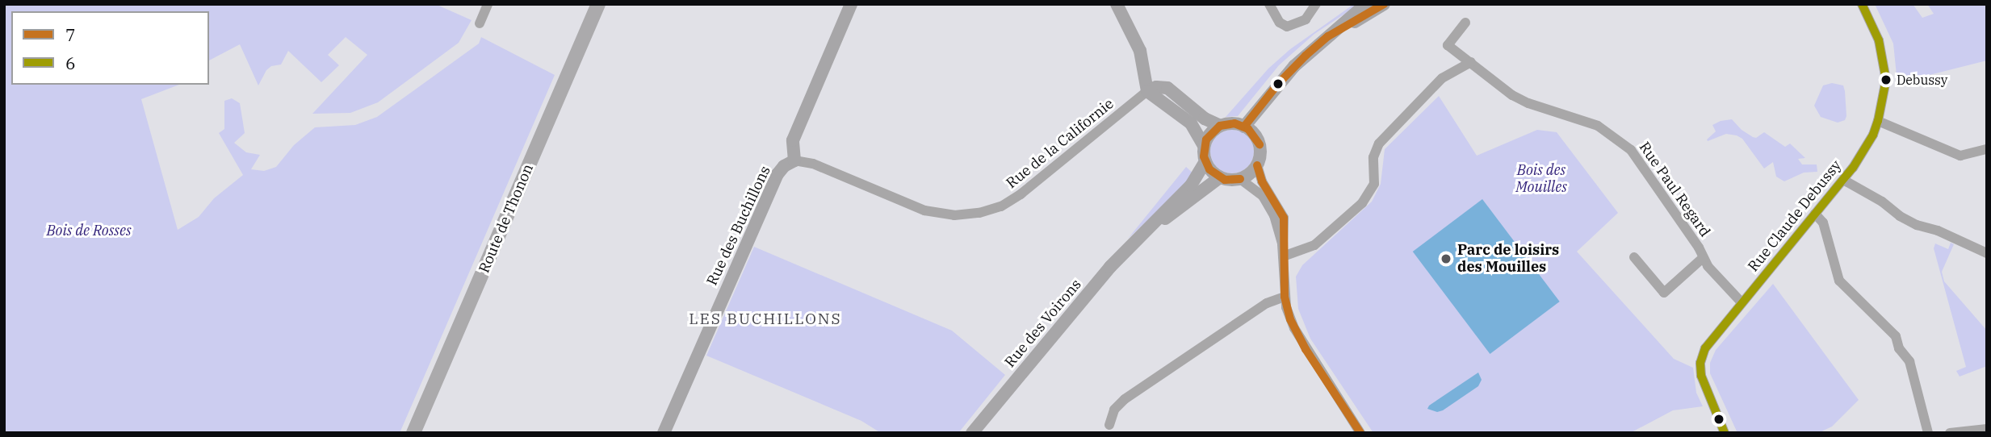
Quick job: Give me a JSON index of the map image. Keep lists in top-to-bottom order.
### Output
{
  "streets": {
    "main road": ["Route de Thonon"],
    "street": [
      "Rue de la Californie",
      "Rue Paul Regard",
      "Rue Claude Debussy",
      "Rue des Buchillons",
      "Rue des Voirons"
    ]
  },
  "crossings": [
    ["Rue de la Californie", "Rue des Buchillons"],
    ["Rue Paul Regard", "Rue Claude Debussy"]
  ],
  "districts": ["LES BUCHILLONS"],
  "parks": ["Bois des Mouilles", "Bois de Rosses"],
  "places": ["Debussy", "Parc de loisirs des Mouilles"],
  "lines": ["transit line 7", "transit line 6"],
  "legend": ["7", "6"]
}
